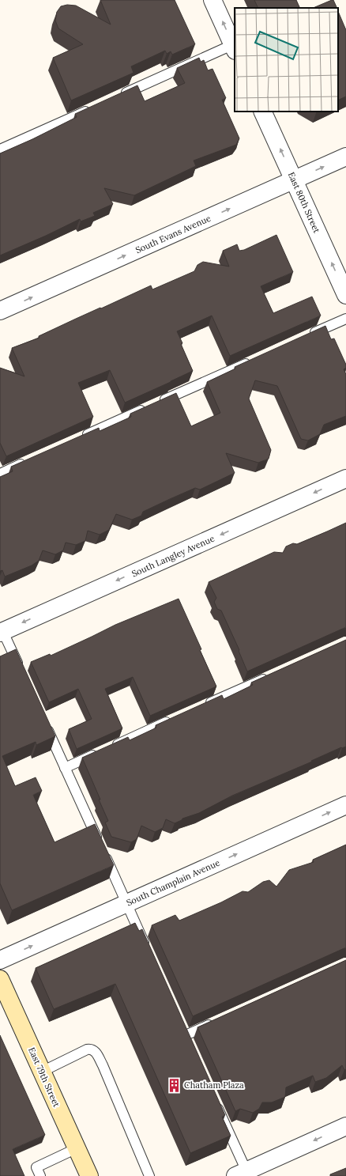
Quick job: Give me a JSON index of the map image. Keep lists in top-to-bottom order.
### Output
{
  "streets": {
    "main road": ["East 79th Street"],
    "street": [
      "East 80th Street",
      "South Evans Avenue",
      "South Langley Avenue",
      "South Champlain Avenue"
    ]
  },
  "crossings": [
    ["East 80th Street", "South Evans Avenue"]
  ],
  "one_way": [
    "East 80th Street",
    "South Evans Avenue",
    "South Langley Avenue",
    "South Champlain Avenue"
  ],
  "places": {
    "building": ["Chatham Plaza"]
  }
}
